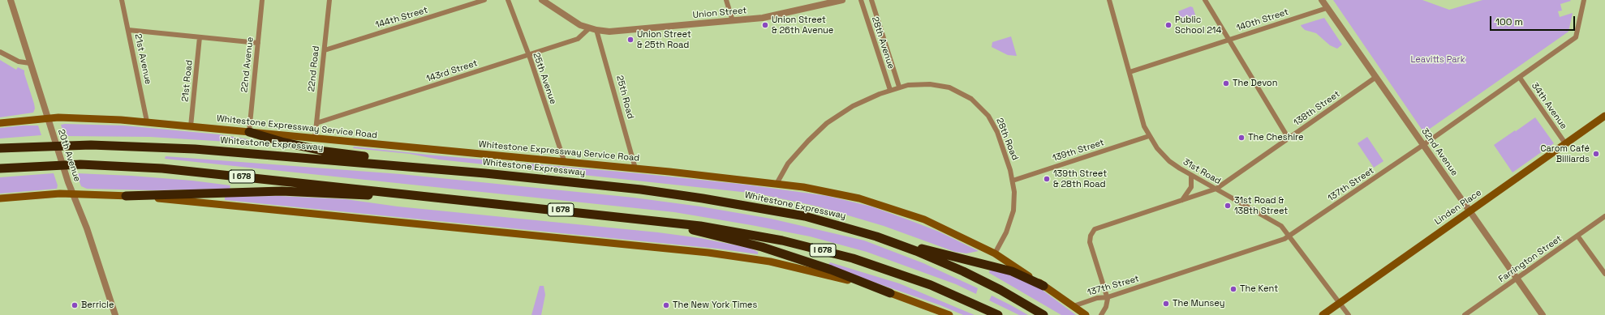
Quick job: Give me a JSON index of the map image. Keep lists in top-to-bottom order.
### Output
{
  "streets": {
    "highway": ["Whitestone Expressway", "I 678"],
    "main road": ["Whitestone Expressway Service Road", "Linden Place"],
    "street": [
      "Union Street",
      "144th Street",
      "140th Street",
      "28th Avenue",
      "21st Avenue",
      "22nd Avenue",
      "22nd Road",
      "143rd Street",
      "25th Avenue",
      "21st Road",
      "25th Road",
      "34th Avenue",
      "138th Street",
      "28th Road",
      "139th Street",
      "32nd Avenue",
      "20th Avenue",
      "31st Road",
      "137th Street",
      "Farrington Street"
    ]
  },
  "crossings": [
    ["Union Street", "143rd Street"],
    ["Union Street", "25th Road"],
    ["144th Street", "22nd Road"],
    ["140th Street", "32nd Avenue"],
    ["140th Street", "31st Road"],
    ["28th Avenue", "28th Road"],
    ["21st Avenue", "Whitestone Expressway Service Road"],
    ["22nd Avenue", "Whitestone Expressway Service Road"],
    ["22nd Road", "143rd Street"],
    ["22nd Road", "Whitestone Expressway Service Road"],
    ["143rd Street", "25th Avenue"],
    ["25th Avenue", "Whitestone Expressway Service Road"],
    ["21st Road", "Whitestone Expressway Service Road"],
    ["25th Road", "Whitestone Expressway Service Road"],
    ["34th Avenue", "137th Street"],
    ["34th Avenue", "Linden Place"],
    ["138th Street", "32nd Avenue"],
    ["138th Street", "31st Road"],
    ["138th Street", "137th Street"],
    ["Whitestone Expressway Service Road", "28th Road"],
    ["Whitestone Expressway Service Road", "20th Avenue"],
    ["Whitestone Expressway Service Road", "137th Street"],
    ["28th Road", "139th Street"],
    ["139th Street", "31st Road"],
    ["32nd Avenue", "137th Street"],
    ["32nd Avenue", "Linden Place"],
    ["32nd Avenue", "Farrington Street"],
    ["31st Road", "137th Street"],
    ["31st Road", "Linden Place"]
  ],
  "parks": ["Leavitts Park"],
  "places": [
    "Union Street & 26th Avenue",
    "Public School 214",
    "Union Street & 25th Road",
    "The Devon",
    "The Cheshire",
    "Carom Café Billiards",
    "139th Street & 28th Road",
    "31st Road & 138th Street",
    "The Kent",
    "The Munsey",
    "Berricle",
    "The New York Times"
  ],
  "scale_bar": "100 m"
}
